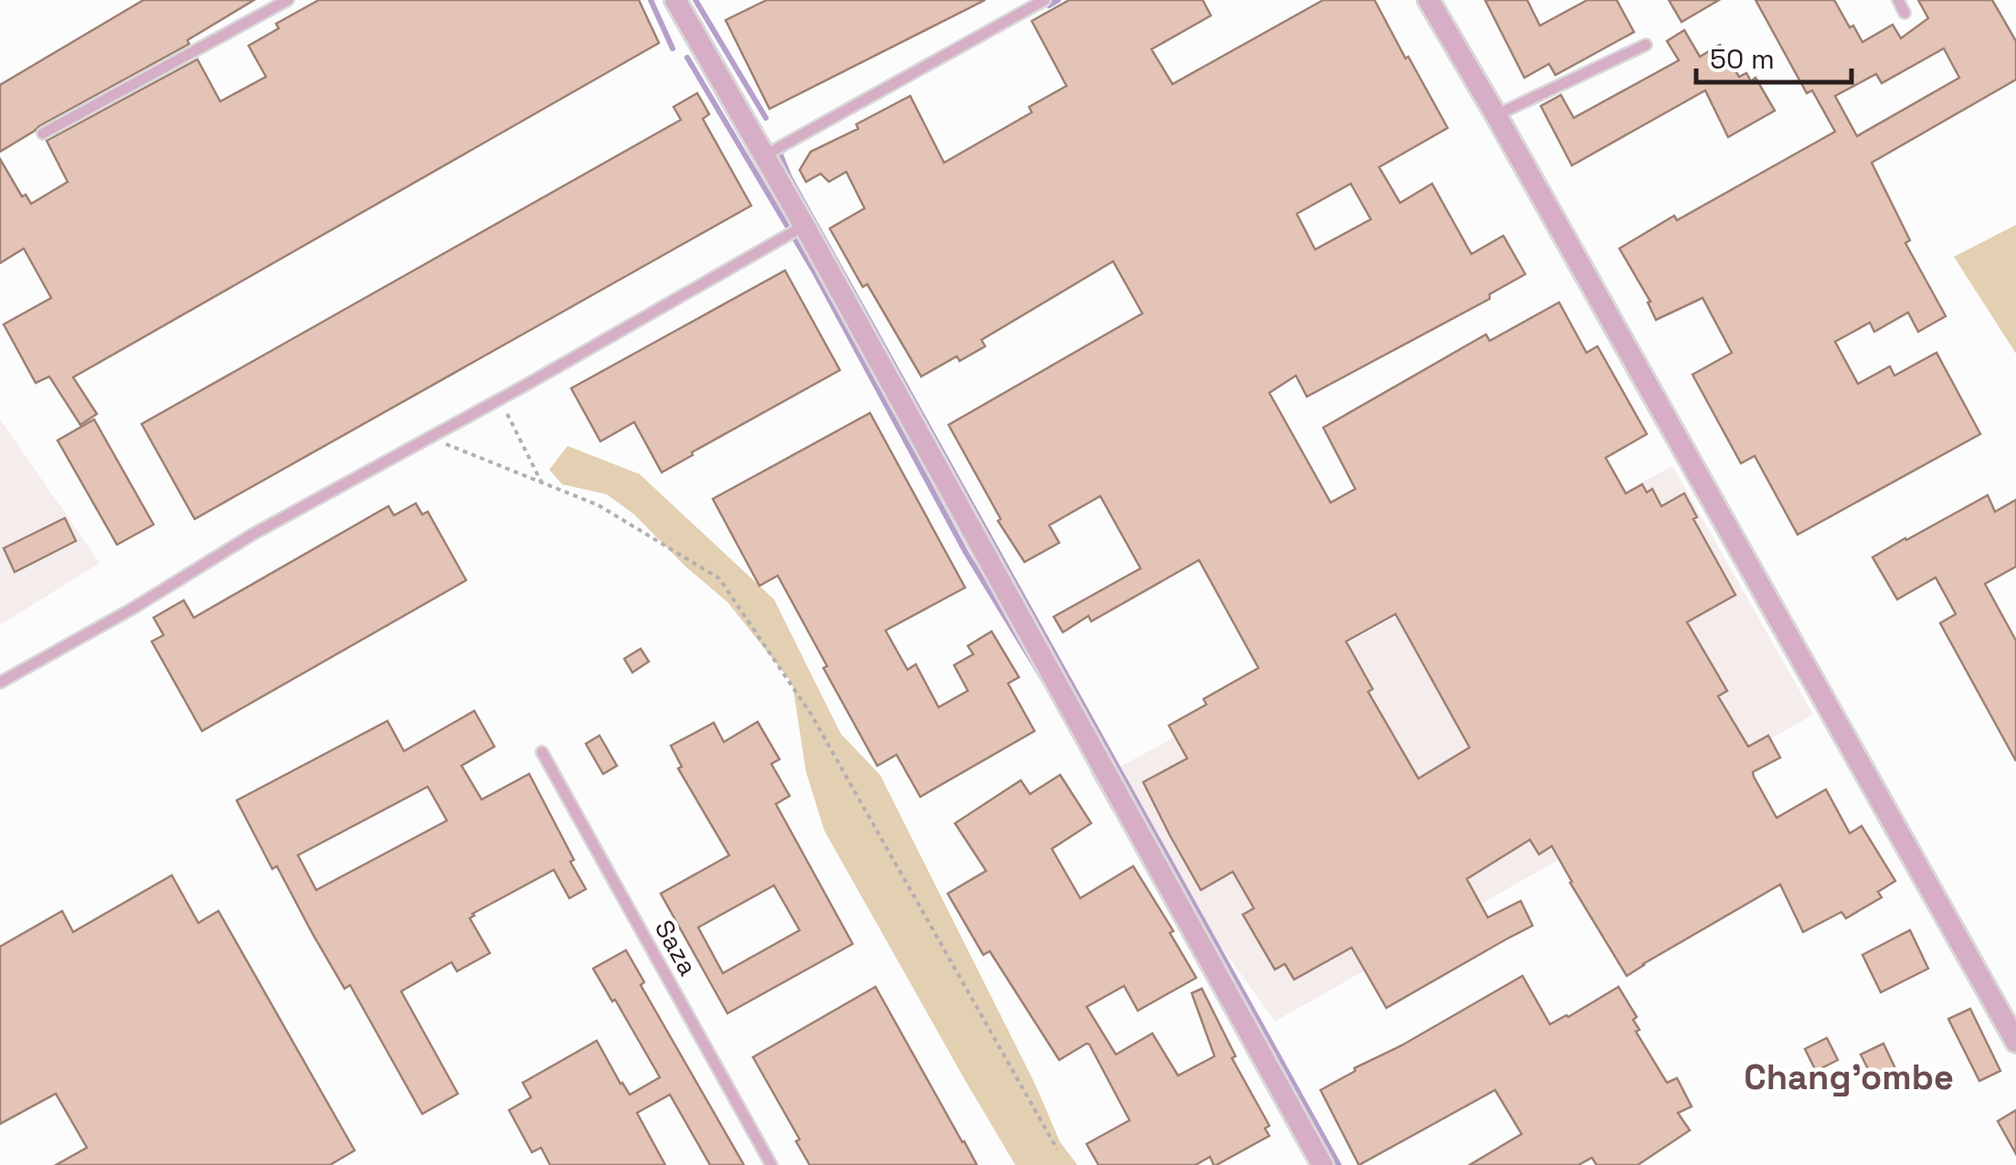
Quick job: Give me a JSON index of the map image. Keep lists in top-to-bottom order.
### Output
{
  "streets": {
    "lane": ["Saza"]
  },
  "districts": ["Chang'ombe"],
  "scale_bar": "50 m"
}
